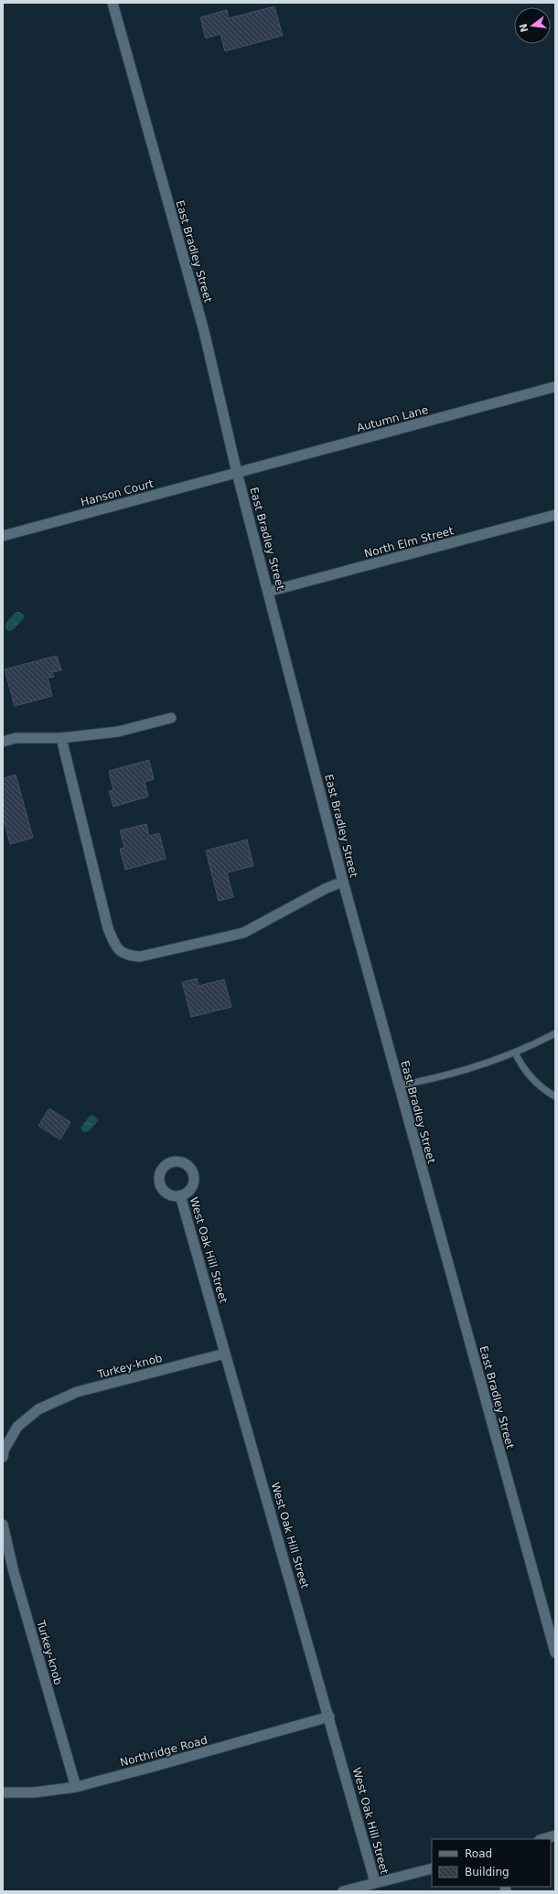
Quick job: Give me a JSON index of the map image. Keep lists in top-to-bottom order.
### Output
{
  "streets": {
    "street": [
      "East Bradley Street",
      "Autumn Lane",
      "Hanson Court",
      "North Elm Street",
      "West Oak Hill Street",
      "Turkey-knob",
      "Northridge Road"
    ]
  },
  "crossings": [
    ["East Bradley Street", "Autumn Lane"],
    ["East Bradley Street", "Hanson Court"],
    ["East Bradley Street", "North Elm Street"],
    ["Autumn Lane", "Hanson Court"],
    ["West Oak Hill Street", "Turkey-knob"],
    ["West Oak Hill Street", "Northridge Road"],
    ["Turkey-knob", "Northridge Road"]
  ],
  "legend": ["Road", "Building"],
  "north": "left"
}
